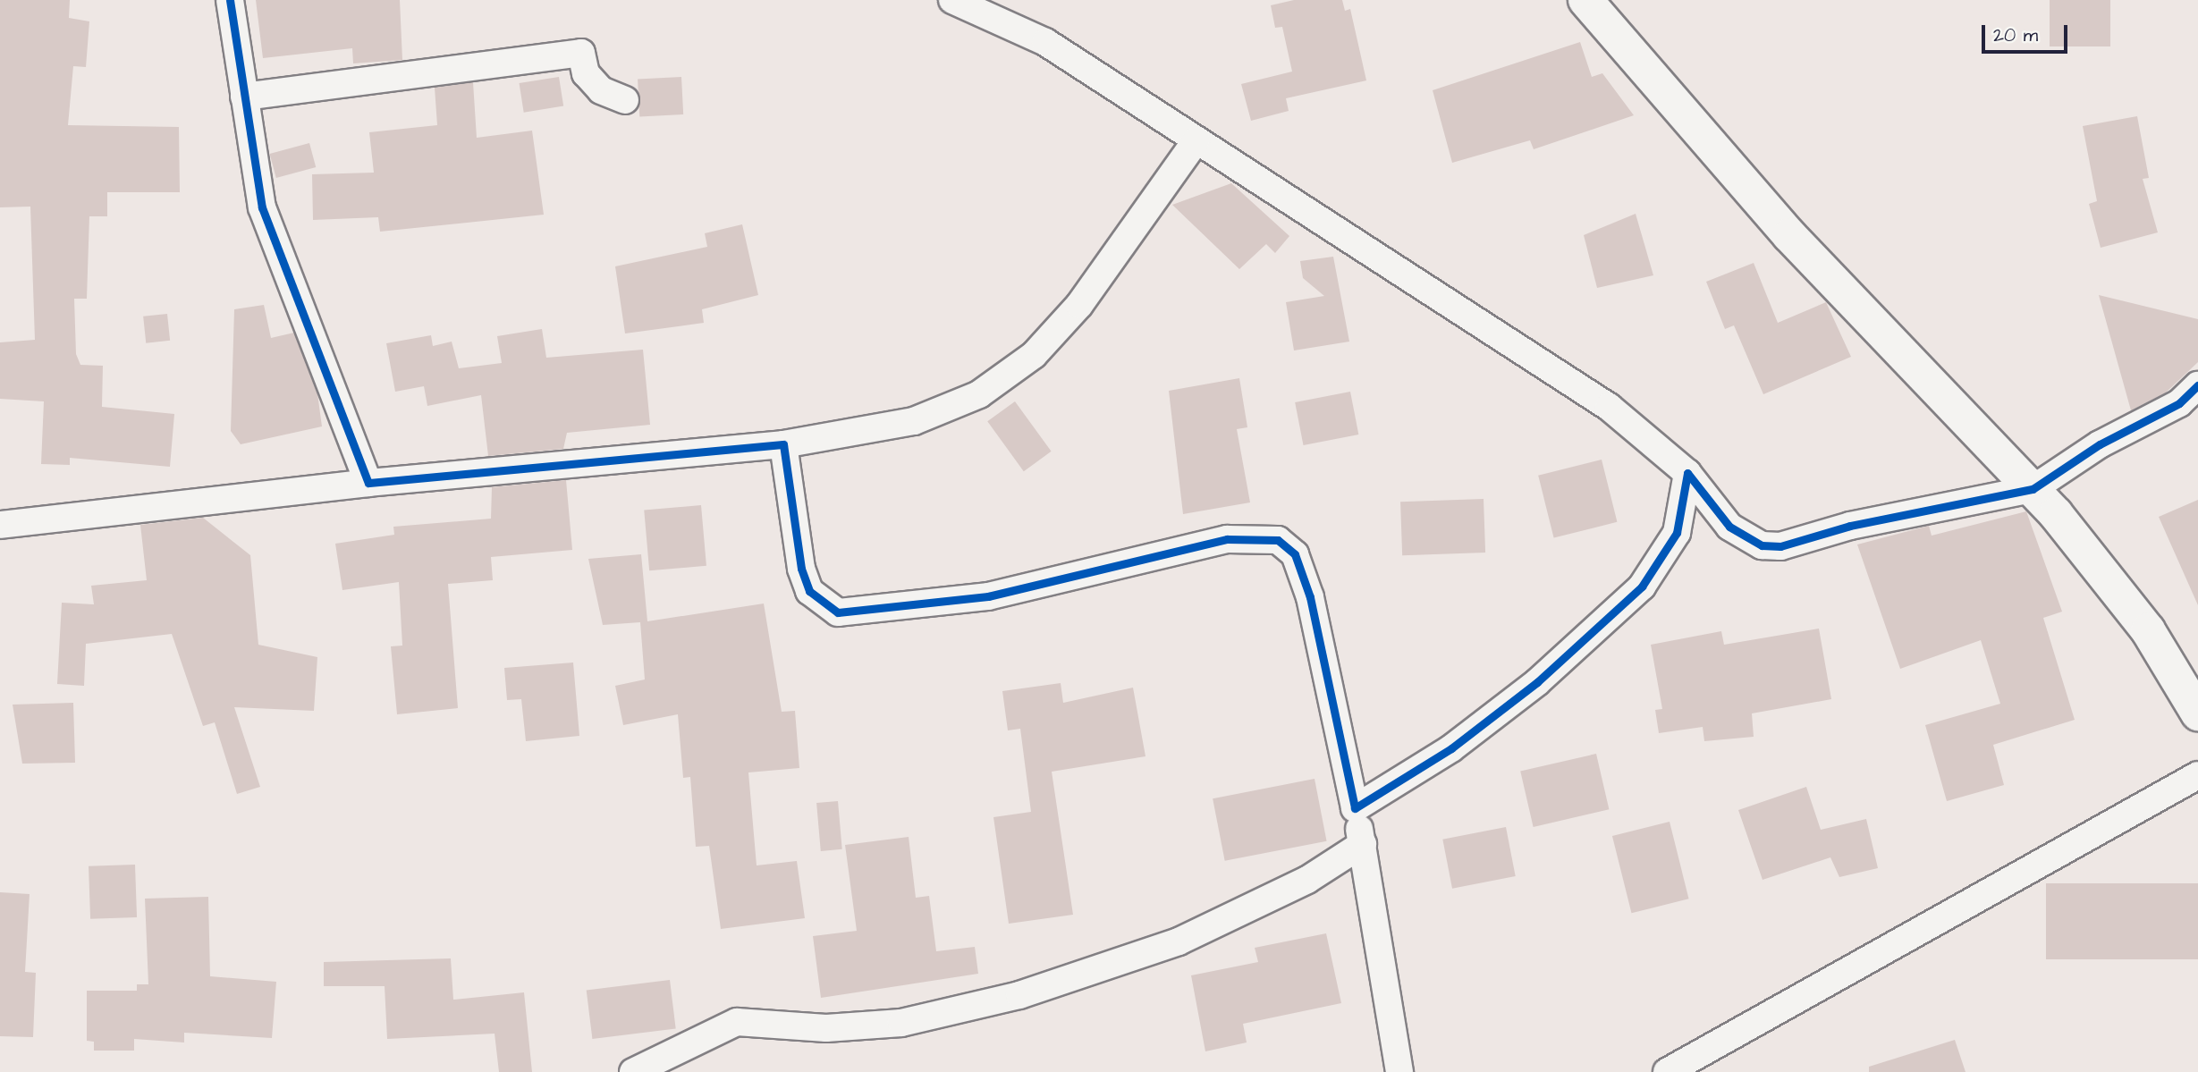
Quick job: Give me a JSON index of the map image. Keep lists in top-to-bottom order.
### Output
{
  "scale_bar": "20 m"
}
